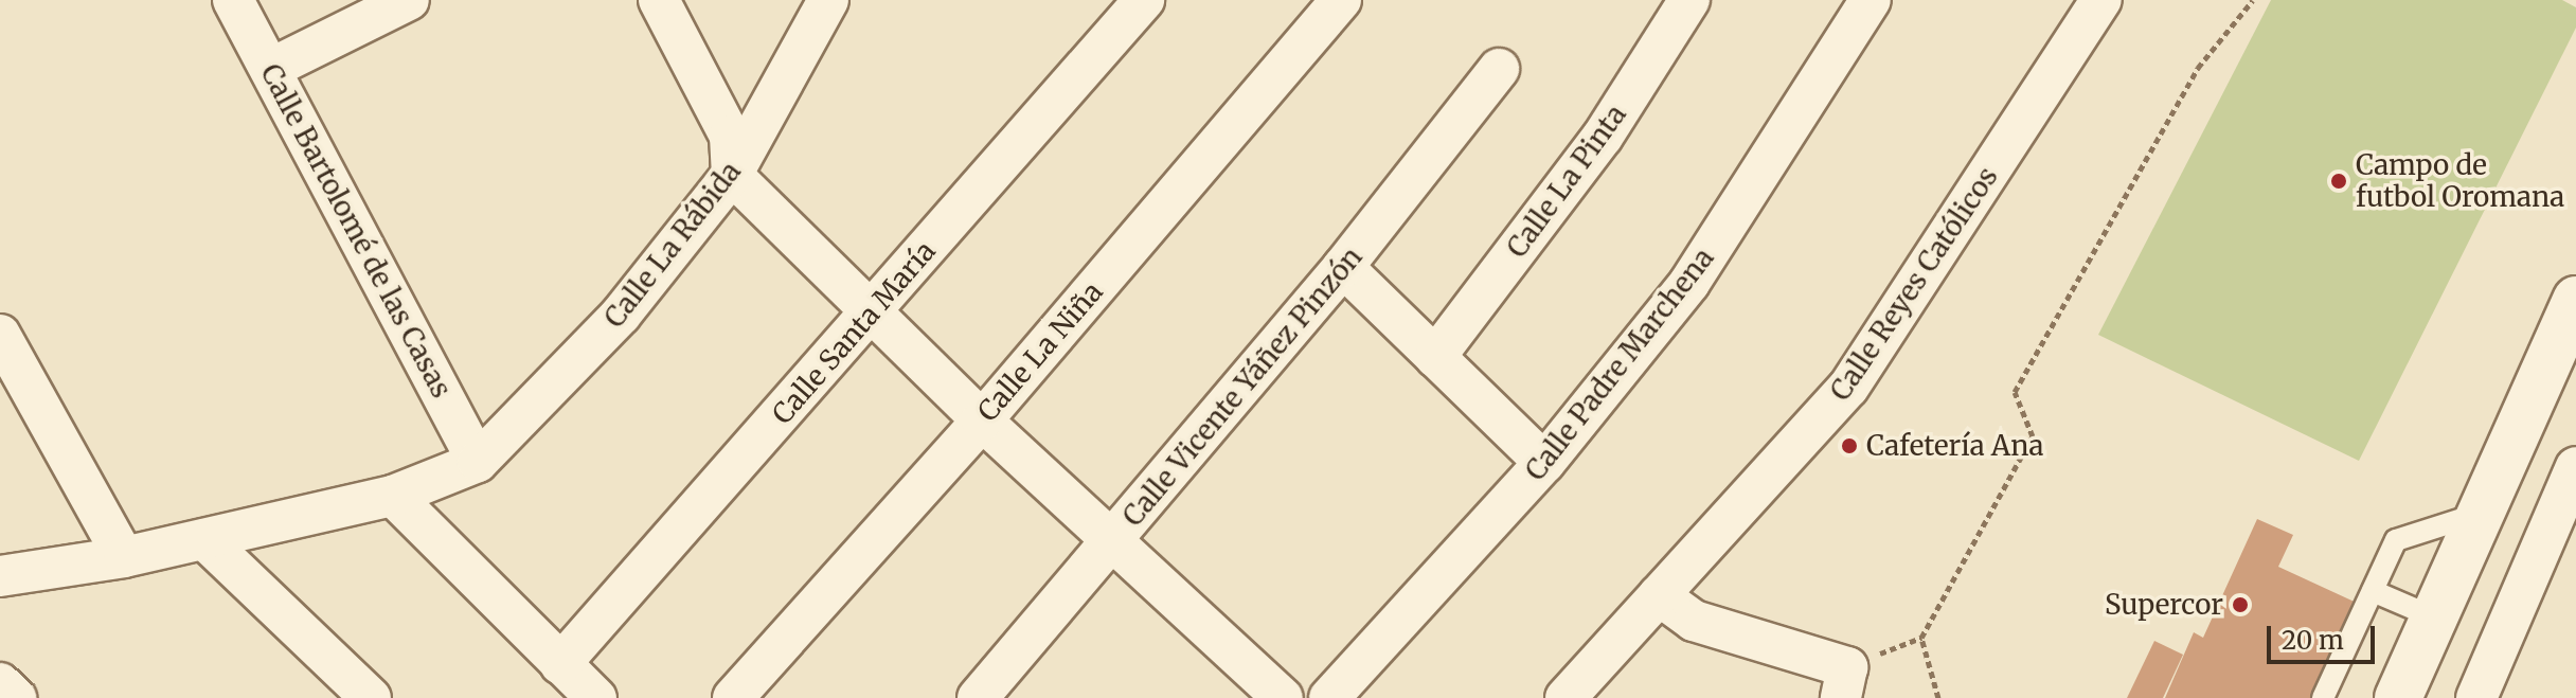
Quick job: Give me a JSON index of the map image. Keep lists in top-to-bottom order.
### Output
{
  "streets": {
    "street": [
      "Calle La Pinta",
      "Calle Bartolomé de las Casas",
      "Calle La Rábida",
      "Calle Reyes Católicos",
      "Calle Santa María",
      "Calle La Niña",
      "Calle Padre Marchena",
      "Calle Vicente Yáñez Pinzón"
    ]
  },
  "crossings": [
    ["Calle Bartolomé de las Casas", "Calle La Rábida"]
  ],
  "places": ["Campo de futbol Oromana", "Cafetería Ana", "Supercor"],
  "scale_bar": "20 m"
}
